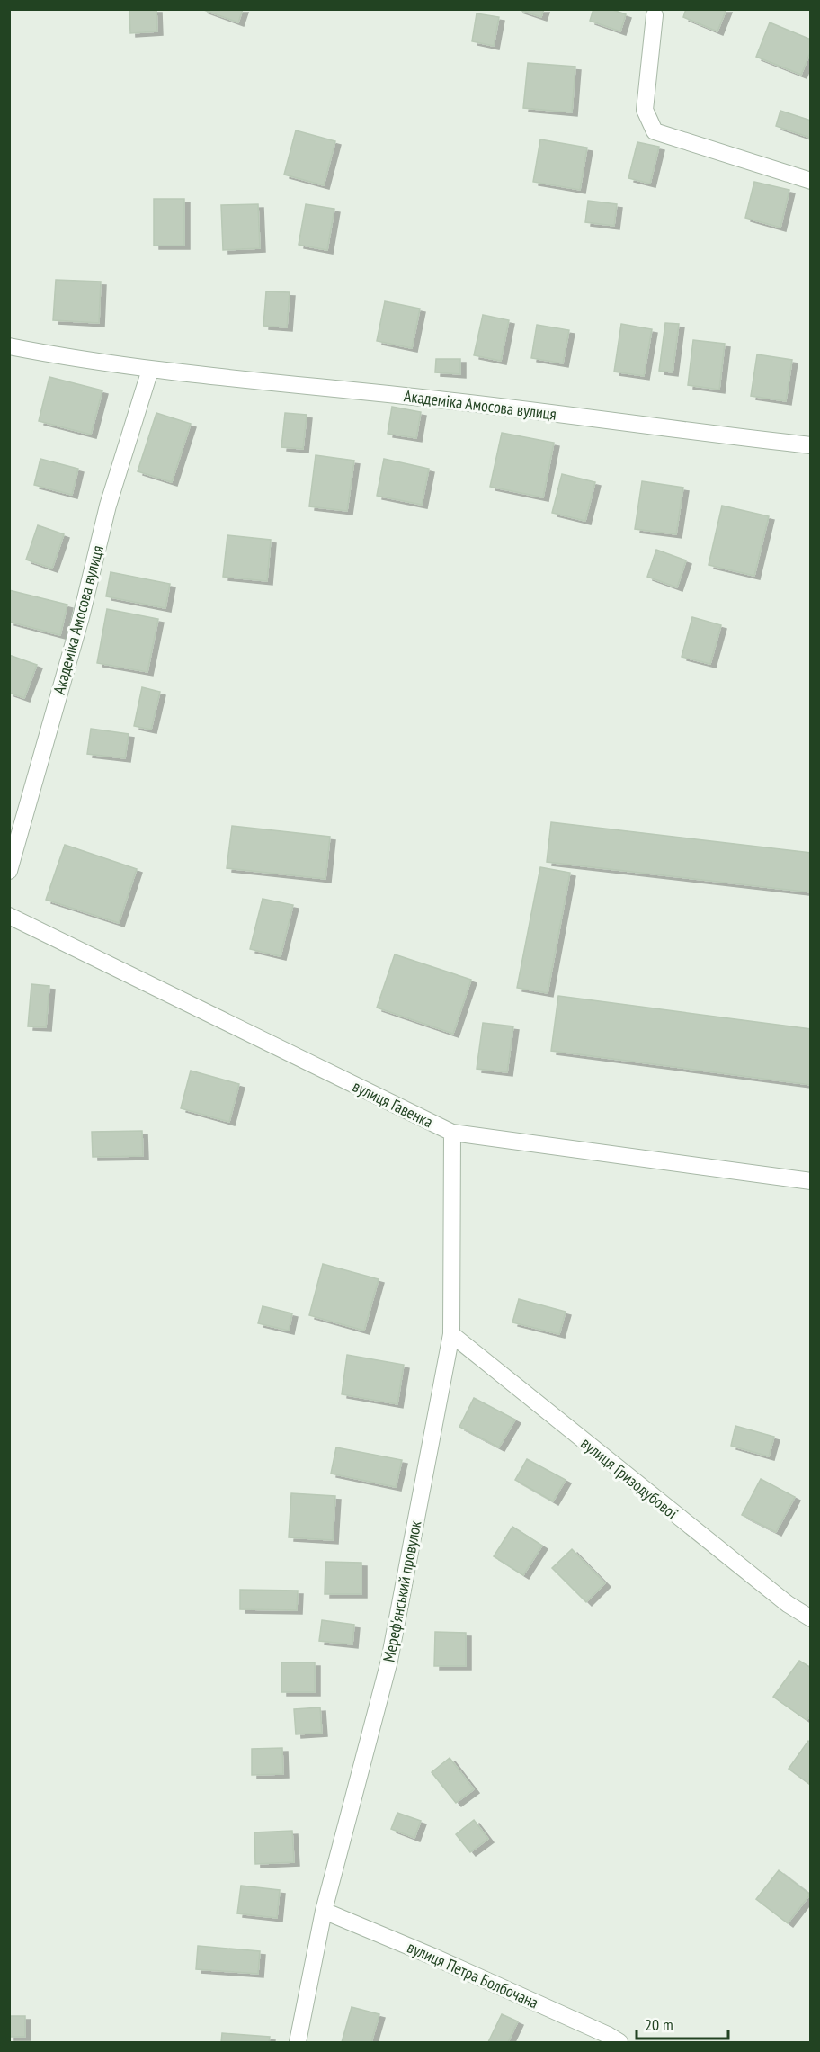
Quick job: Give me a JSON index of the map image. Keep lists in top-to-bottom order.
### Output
{
  "streets": {
    "street": [
      "Академіка Амосова вулиця",
      "вулиця Гавенка",
      "вулиця Гризодубової",
      "Мереф'янський провулок",
      "вулиця Петра Болбочана"
    ]
  },
  "crossings": [
    ["вулиця Гавенка", "Мереф'янський провулок"],
    ["вулиця Гризодубової", "Мереф'янський провулок"],
    ["Мереф'янський провулок", "вулиця Петра Болбочана"]
  ],
  "scale_bar": "20 m"
}
